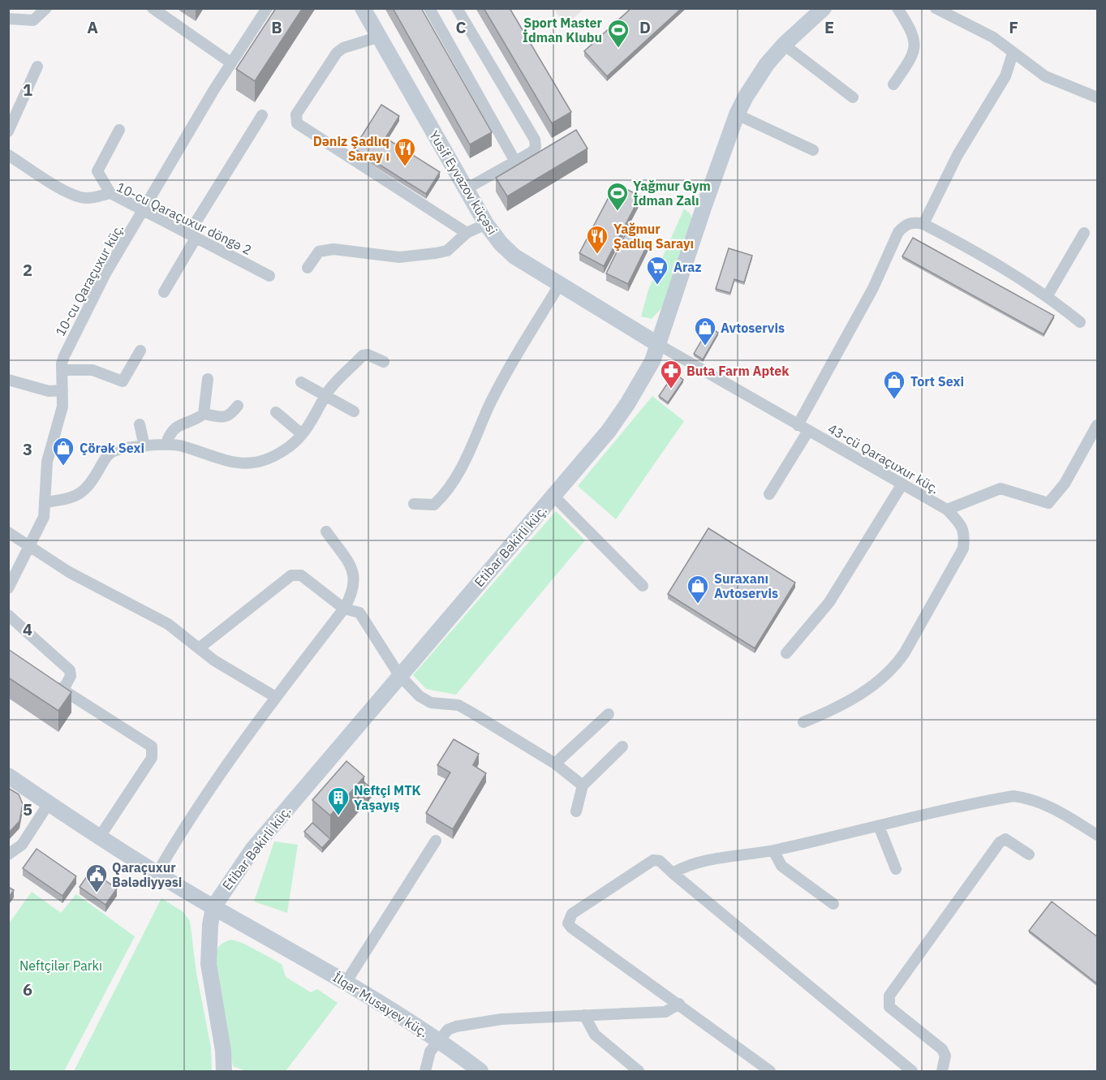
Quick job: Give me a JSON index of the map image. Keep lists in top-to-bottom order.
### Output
{
  "streets": {
    "main road": ["Yusif Eyvazov küçəsi", "Etibar Bəkirli küç.", "İlqar Musayev küç."],
    "street": ["10-cu Qaraçuxur döngə 2", "10-cu Qaraçuxur küç.", "43-cü Qaraçuxur küç."]
  },
  "crossings": [
    ["Yusif Eyvazov küçəsi", "43-cü Qaraçuxur küç."],
    ["Yusif Eyvazov küçəsi", "Etibar Bəkirli küç."],
    ["10-cu Qaraçuxur döngə 2", "10-cu Qaraçuxur küç."],
    ["43-cü Qaraçuxur küç.", "Etibar Bəkirli küç."],
    ["Etibar Bəkirli küç.", "İlqar Musayev küç."]
  ],
  "parks": ["Neftçilər Parkı"],
  "places": {
    "sports": ["Sport Master İdman Klubu", "Yağmur Gym İdman Zalı"],
    "restaurant": ["Dəniz Şadlıq Saray ı", "Yağmur Şadlıq Sarayı"],
    "supermarket": ["Araz"],
    "shop": [
      "Avtoservis",
      "Tort Sexi",
      "Çörək Sexi",
      "Suraxanı Avtoservis"
    ],
    "pharmacy": ["Buta Farm Aptek"],
    "building": ["Neftçi MTK Yaşayış"],
    "public building": ["Qaraçuxur Bələdiyyəsi"]
  },
  "grid": {
    "columns": [
      "A",
      "B",
      "C",
      "D",
      "E",
      "F"
    ],
    "rows": [
      "1",
      "2",
      "3",
      "4",
      "5",
      "6"
    ]
  }
}
